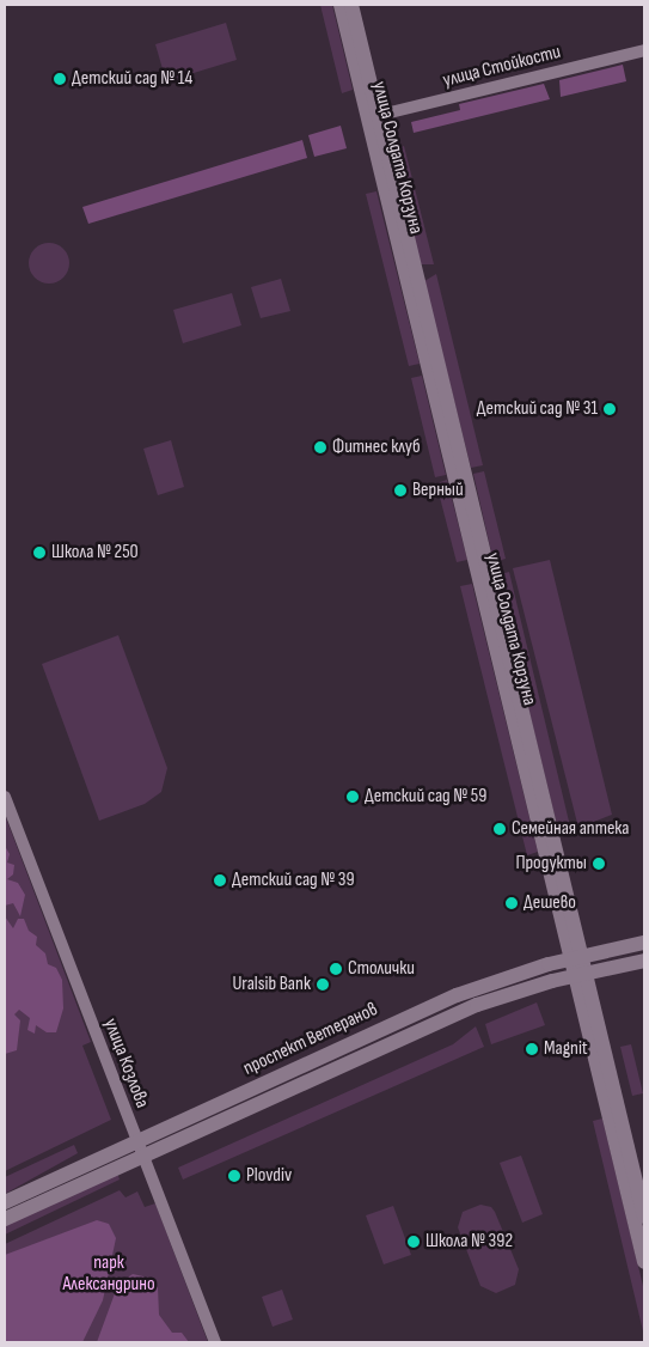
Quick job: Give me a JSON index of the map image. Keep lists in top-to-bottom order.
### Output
{
  "streets": {
    "street": [
      "улица Стойкости",
      "улица Солдата Корзуна",
      "проспект Ветеранов",
      "улица Козлова"
    ]
  },
  "crossings": [
    ["улица Стойкости", "улица Солдата Корзуна"],
    ["улица Солдата Корзуна", "проспект Ветеранов"],
    ["проспект Ветеранов", "улица Козлова"]
  ],
  "parks": ["парк Александрино"],
  "places": [
    "Детский сад № 14",
    "Детский сад № 31",
    "Фитнес клуб",
    "Верный",
    "Школа № 250",
    "Детский сад № 59",
    "Семейная аптека",
    "Продукты",
    "Детский сад № 39",
    "Дешево",
    "Столички",
    "Uralsib Bank",
    "Magnit",
    "Plovdiv",
    "Школа № 392"
  ]
}
